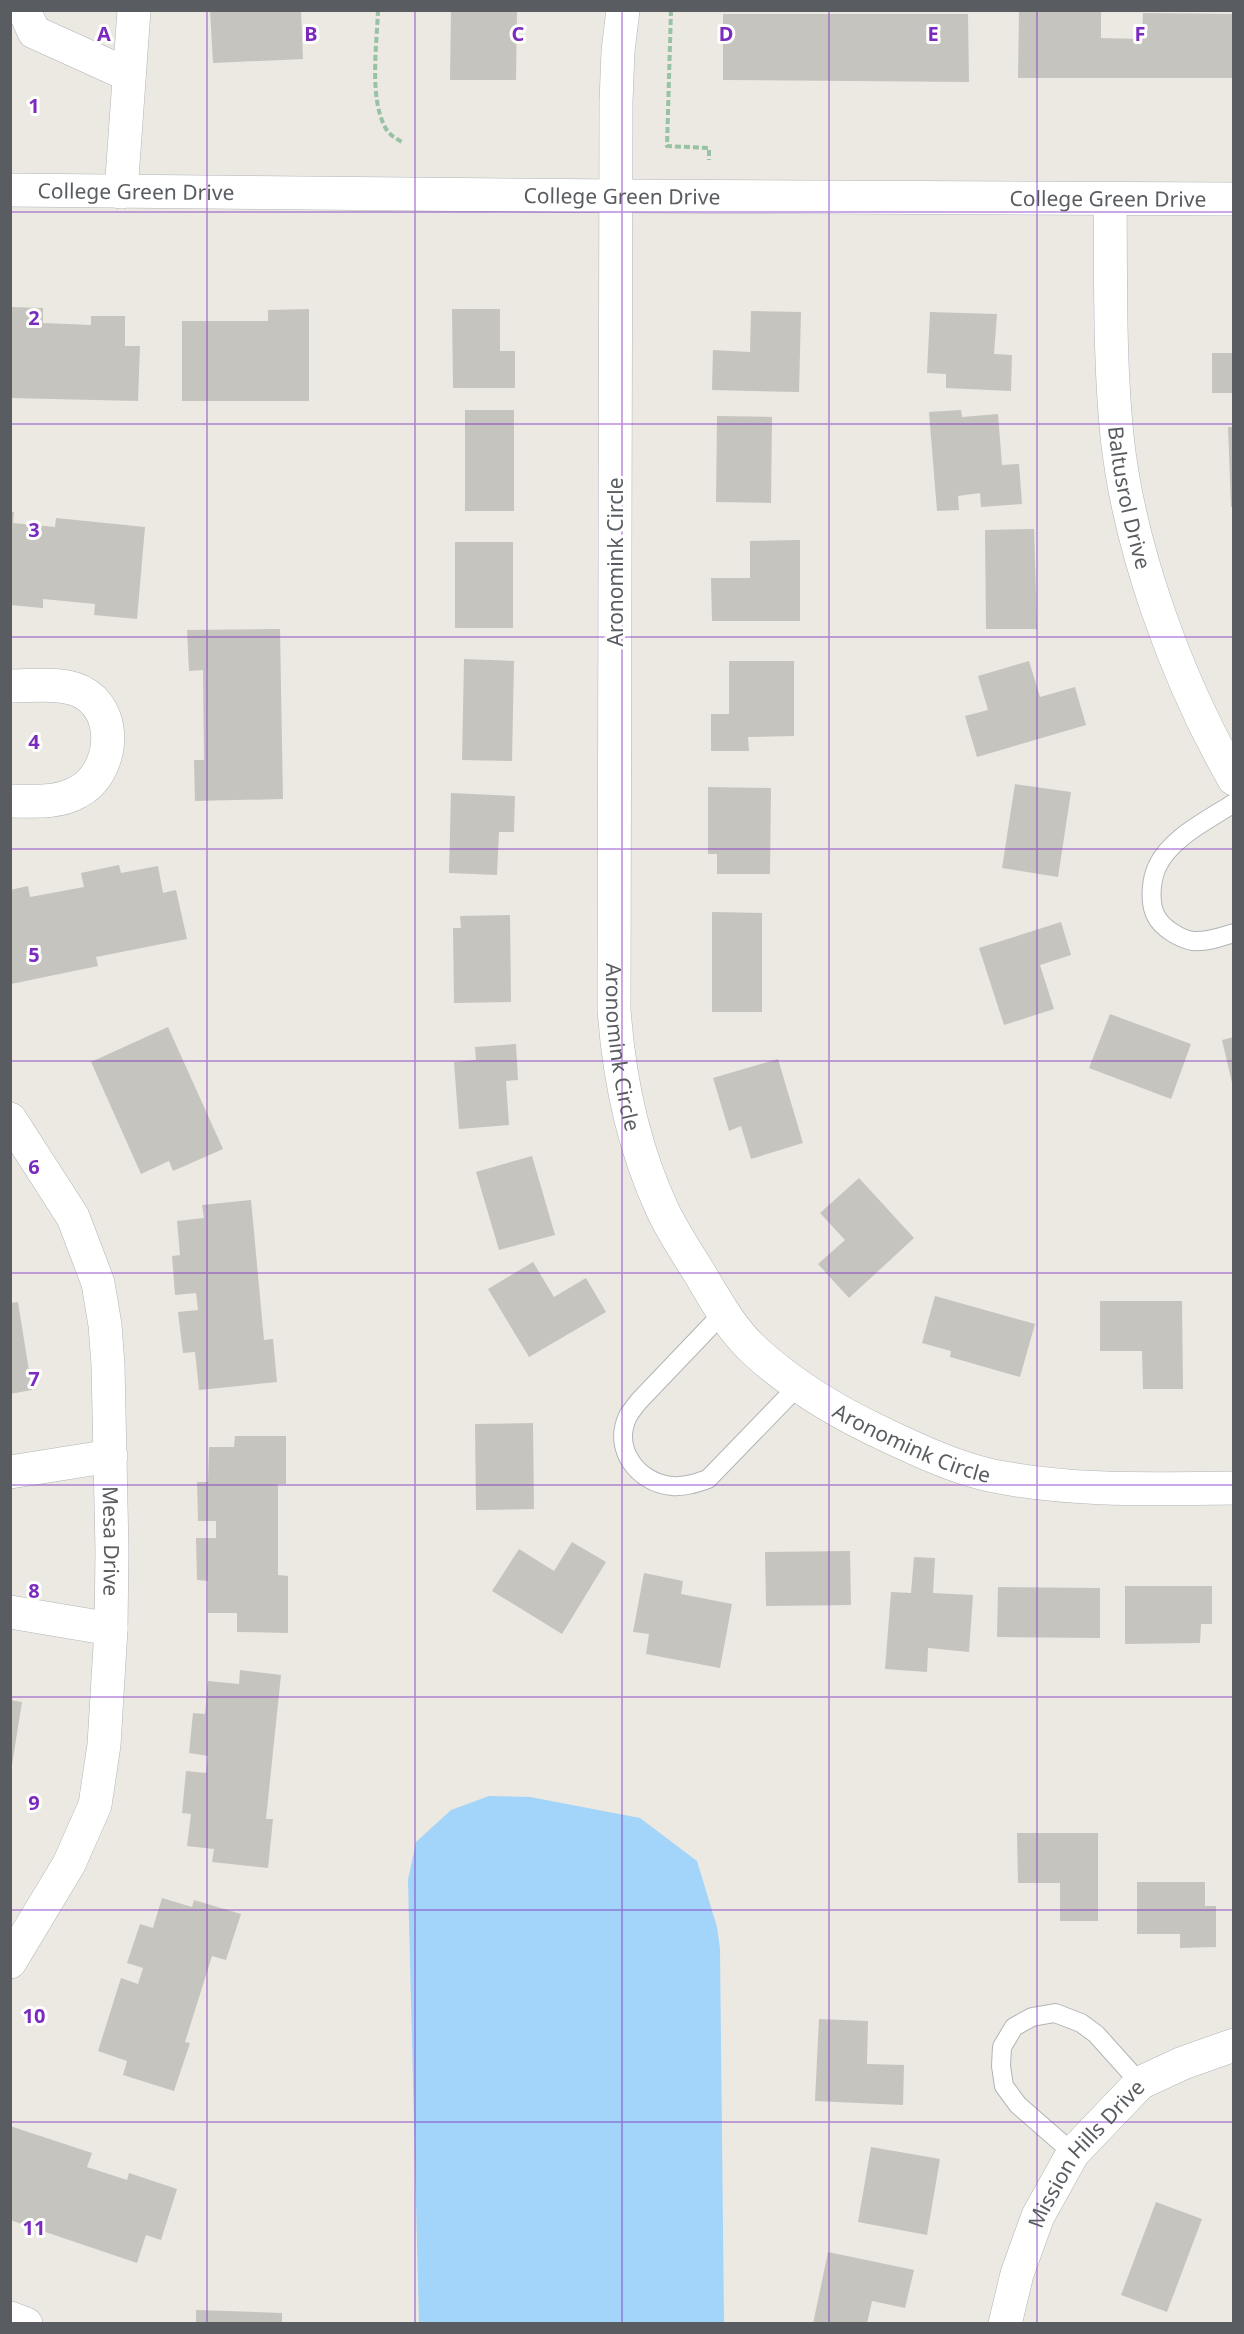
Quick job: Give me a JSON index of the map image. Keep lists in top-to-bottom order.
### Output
{
  "streets": {
    "street": [
      "College Green Drive",
      "Baltusrol Drive",
      "Aronomink Circle",
      "Mesa Drive",
      "Mission Hills Drive"
    ]
  },
  "crossings": [
    ["College Green Drive", "Baltusrol Drive"],
    ["College Green Drive", "Aronomink Circle"]
  ],
  "grid": {
    "columns": [
      "A",
      "B",
      "C",
      "D",
      "E",
      "F"
    ],
    "rows": [
      "1",
      "2",
      "3",
      "4",
      "5",
      "6",
      "7",
      "8",
      "9",
      "10",
      "11"
    ]
  }
}
